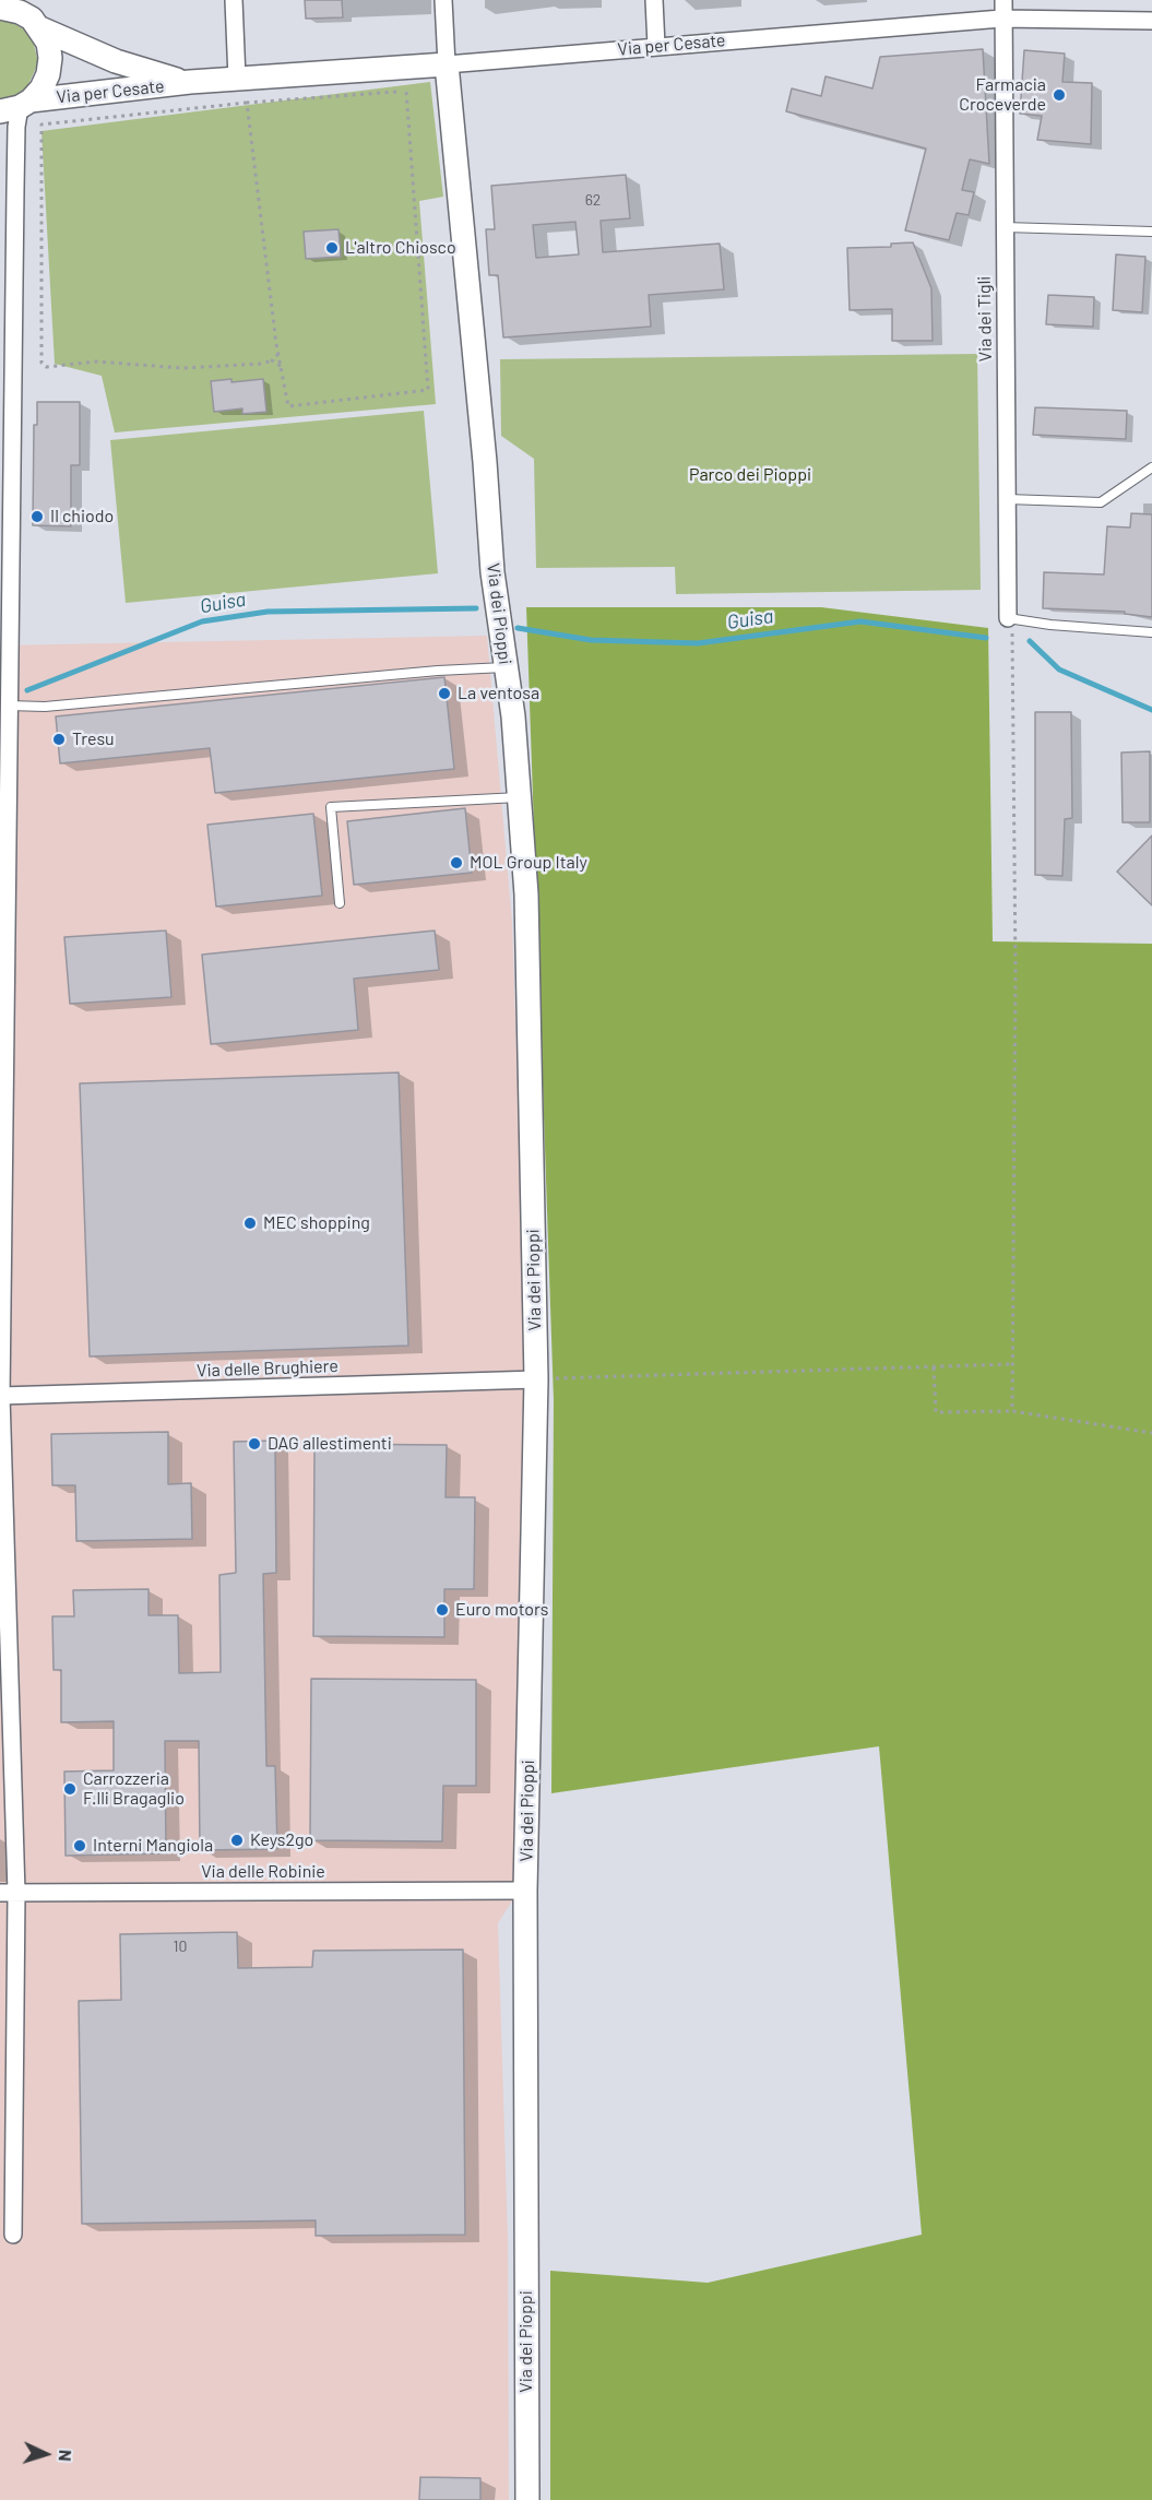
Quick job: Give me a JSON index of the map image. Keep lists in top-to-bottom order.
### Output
{
  "streets": {
    "street": [
      "Via per Cesate",
      "Via dei Tigli",
      "Via dei Pioppi",
      "Via delle Brughiere",
      "Via delle Robinie"
    ]
  },
  "crossings": [
    ["Via per Cesate", "Via dei Tigli"],
    ["Via per Cesate", "Via dei Pioppi"],
    ["Via dei Pioppi", "Via delle Brughiere"],
    ["Via dei Pioppi", "Via delle Robinie"]
  ],
  "water": ["Guisa"],
  "parks": ["Parco dei Pioppi"],
  "places": [
    "Farmacia Croceverde",
    "L'altro Chiosco",
    "Il chiodo",
    "La ventosa",
    "Tresu",
    "MOL Group Italy",
    "MEC shopping",
    "DAG allestimenti",
    "Euro motors",
    "Carrozzeria F.lli Bragaglio",
    "Keys2go",
    "Interni Mangiola"
  ],
  "house_numbers": ["62", "10"],
  "north": "right"
}
